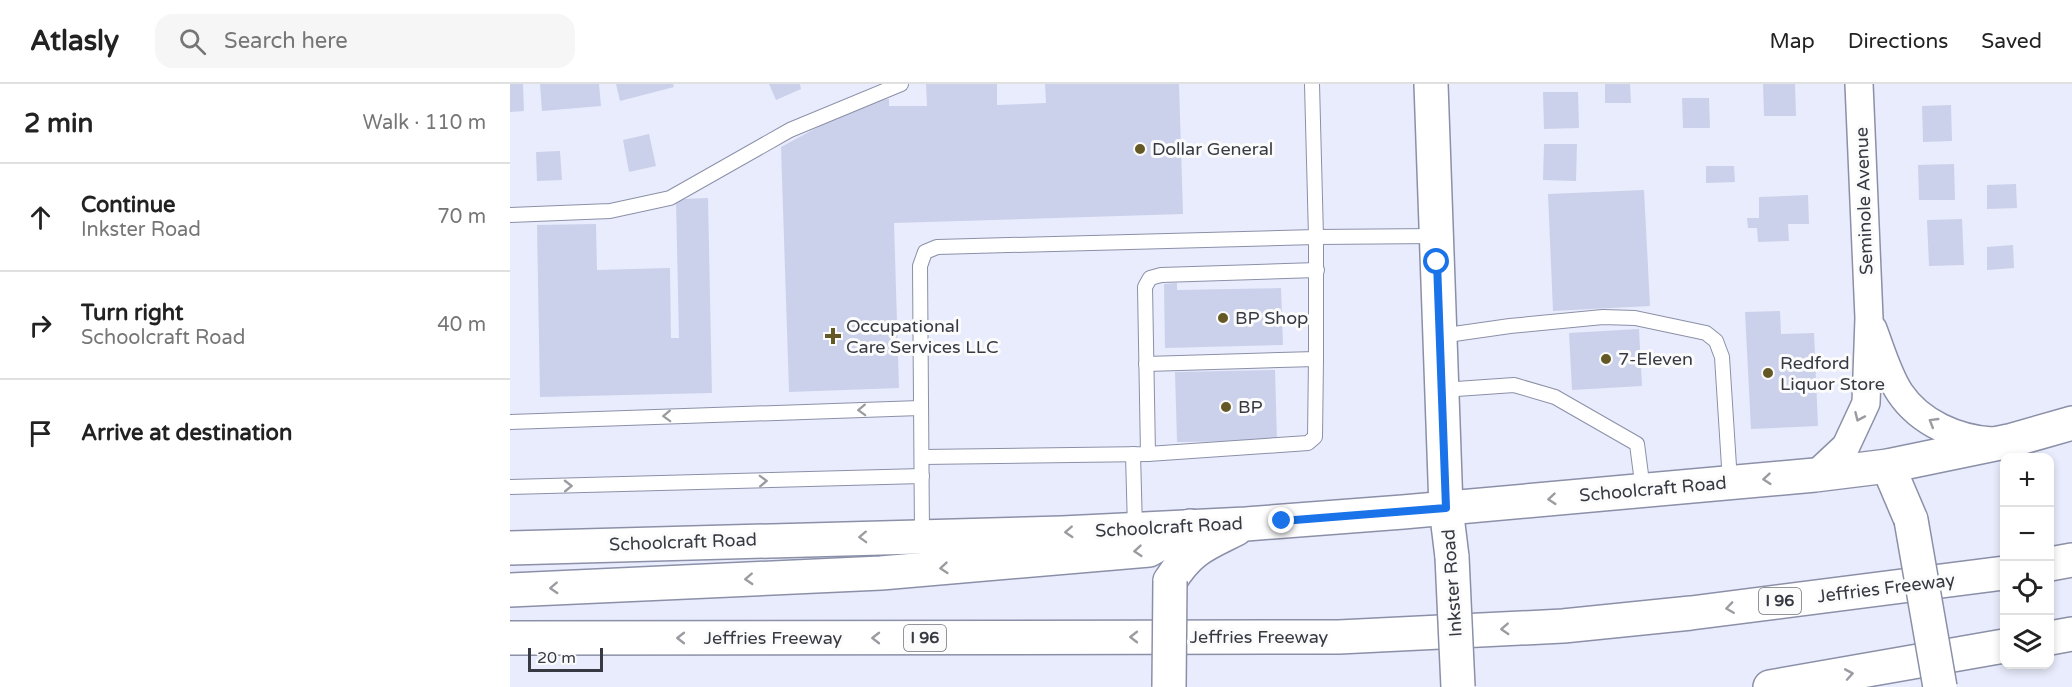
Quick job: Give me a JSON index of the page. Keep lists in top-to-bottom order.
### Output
{
  "streets": {
    "main road": [
      "Schoolcraft Road",
      "Inkster Road",
      "Jeffries Freeway",
      "I 96"
    ],
    "street": ["Seminole Avenue"]
  },
  "crossings": [
    ["Schoolcraft Road", "Inkster Road"]
  ],
  "places": {
    "other": [
      "Dollar General",
      "BP Shop",
      "7-Eleven",
      "Redford Liquor Store",
      "BP"
    ],
    "health": ["Occupational Care Services LLC"]
  },
  "scale_bar": "20 m",
  "page": {
    "header": "Atlasly",
    "search": "Search here",
    "nav": ["Map", "Directions", "Saved"],
    "heading": ["2 min", "Walk · 110 m"],
    "list": [
      ["Continue", "Inkster Road", "70 m"],
      ["Turn right", "Schoolcraft Road", "40 m"],
      "Arrive at destination"
    ],
    "map_buttons": ["+", "−"],
    "scale": "20 m"
  }
}
